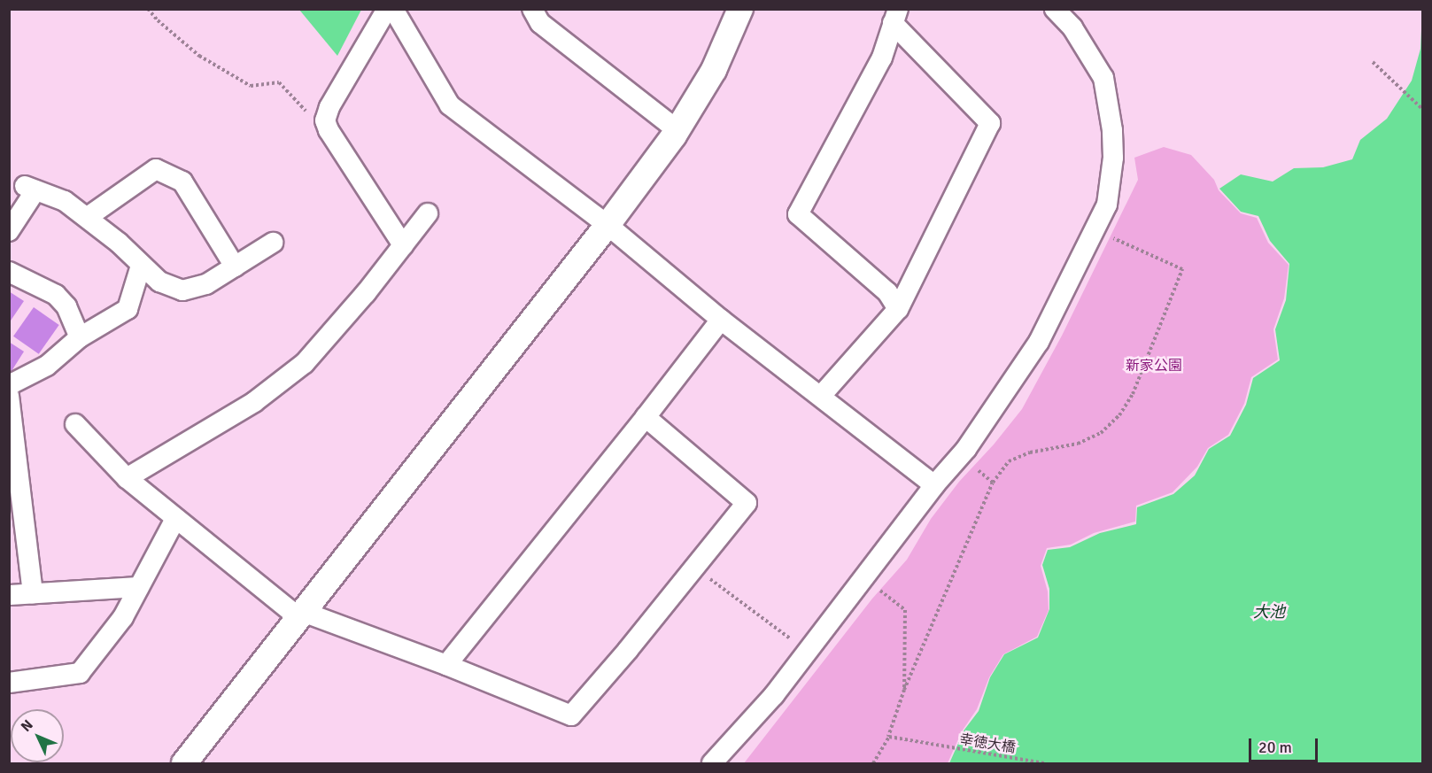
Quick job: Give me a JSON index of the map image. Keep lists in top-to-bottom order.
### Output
{
  "streets": {
    "path": ["幸徳大橋"]
  },
  "water": ["大池"],
  "parks": ["新家公園"],
  "scale_bar": "20 m",
  "north": "top left"
}
